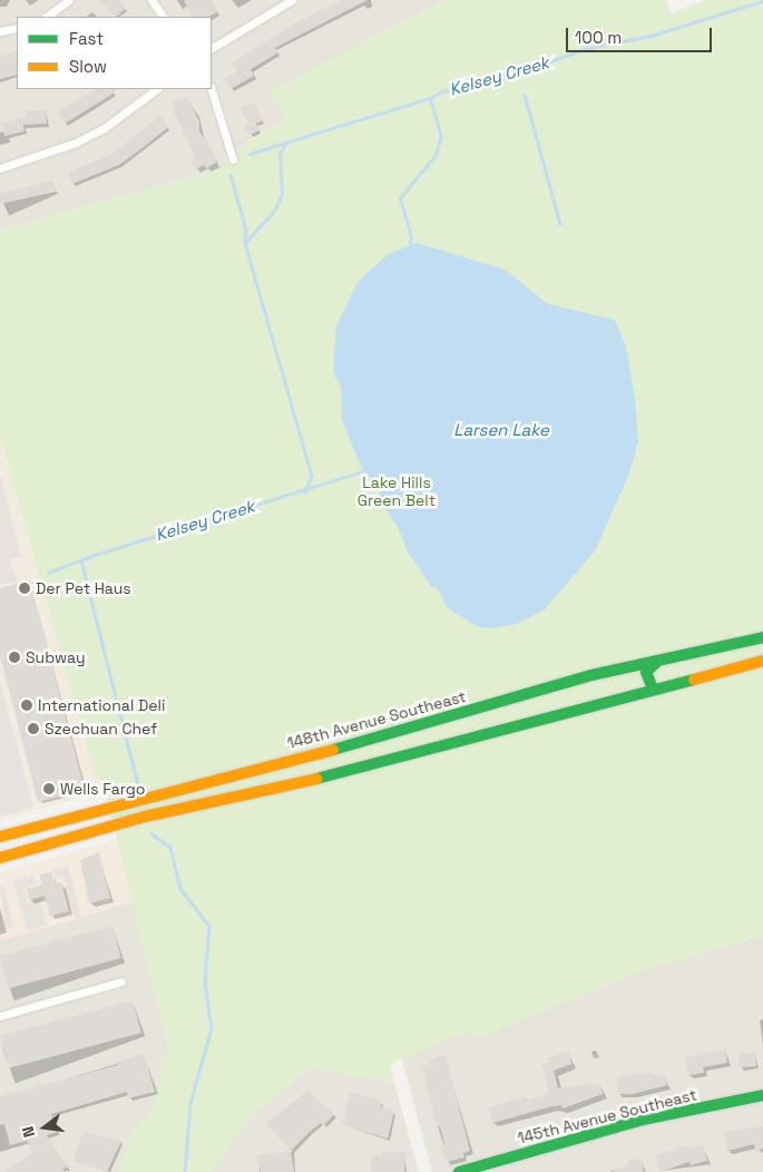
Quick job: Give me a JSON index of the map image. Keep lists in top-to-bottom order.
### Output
{
  "streets": {
    "main road": ["148th Avenue Southeast", "145th Avenue Southeast"]
  },
  "water": ["Kelsey Creek", "Larsen Lake"],
  "parks": ["Lake Hills Green Belt"],
  "places": [
    "Der Pet Haus",
    "Subway",
    "International Deli",
    "Szechuan Chef",
    "Wells Fargo"
  ],
  "legend": ["Fast", "Slow"],
  "scale_bar": "100 m",
  "north": "left"
}
